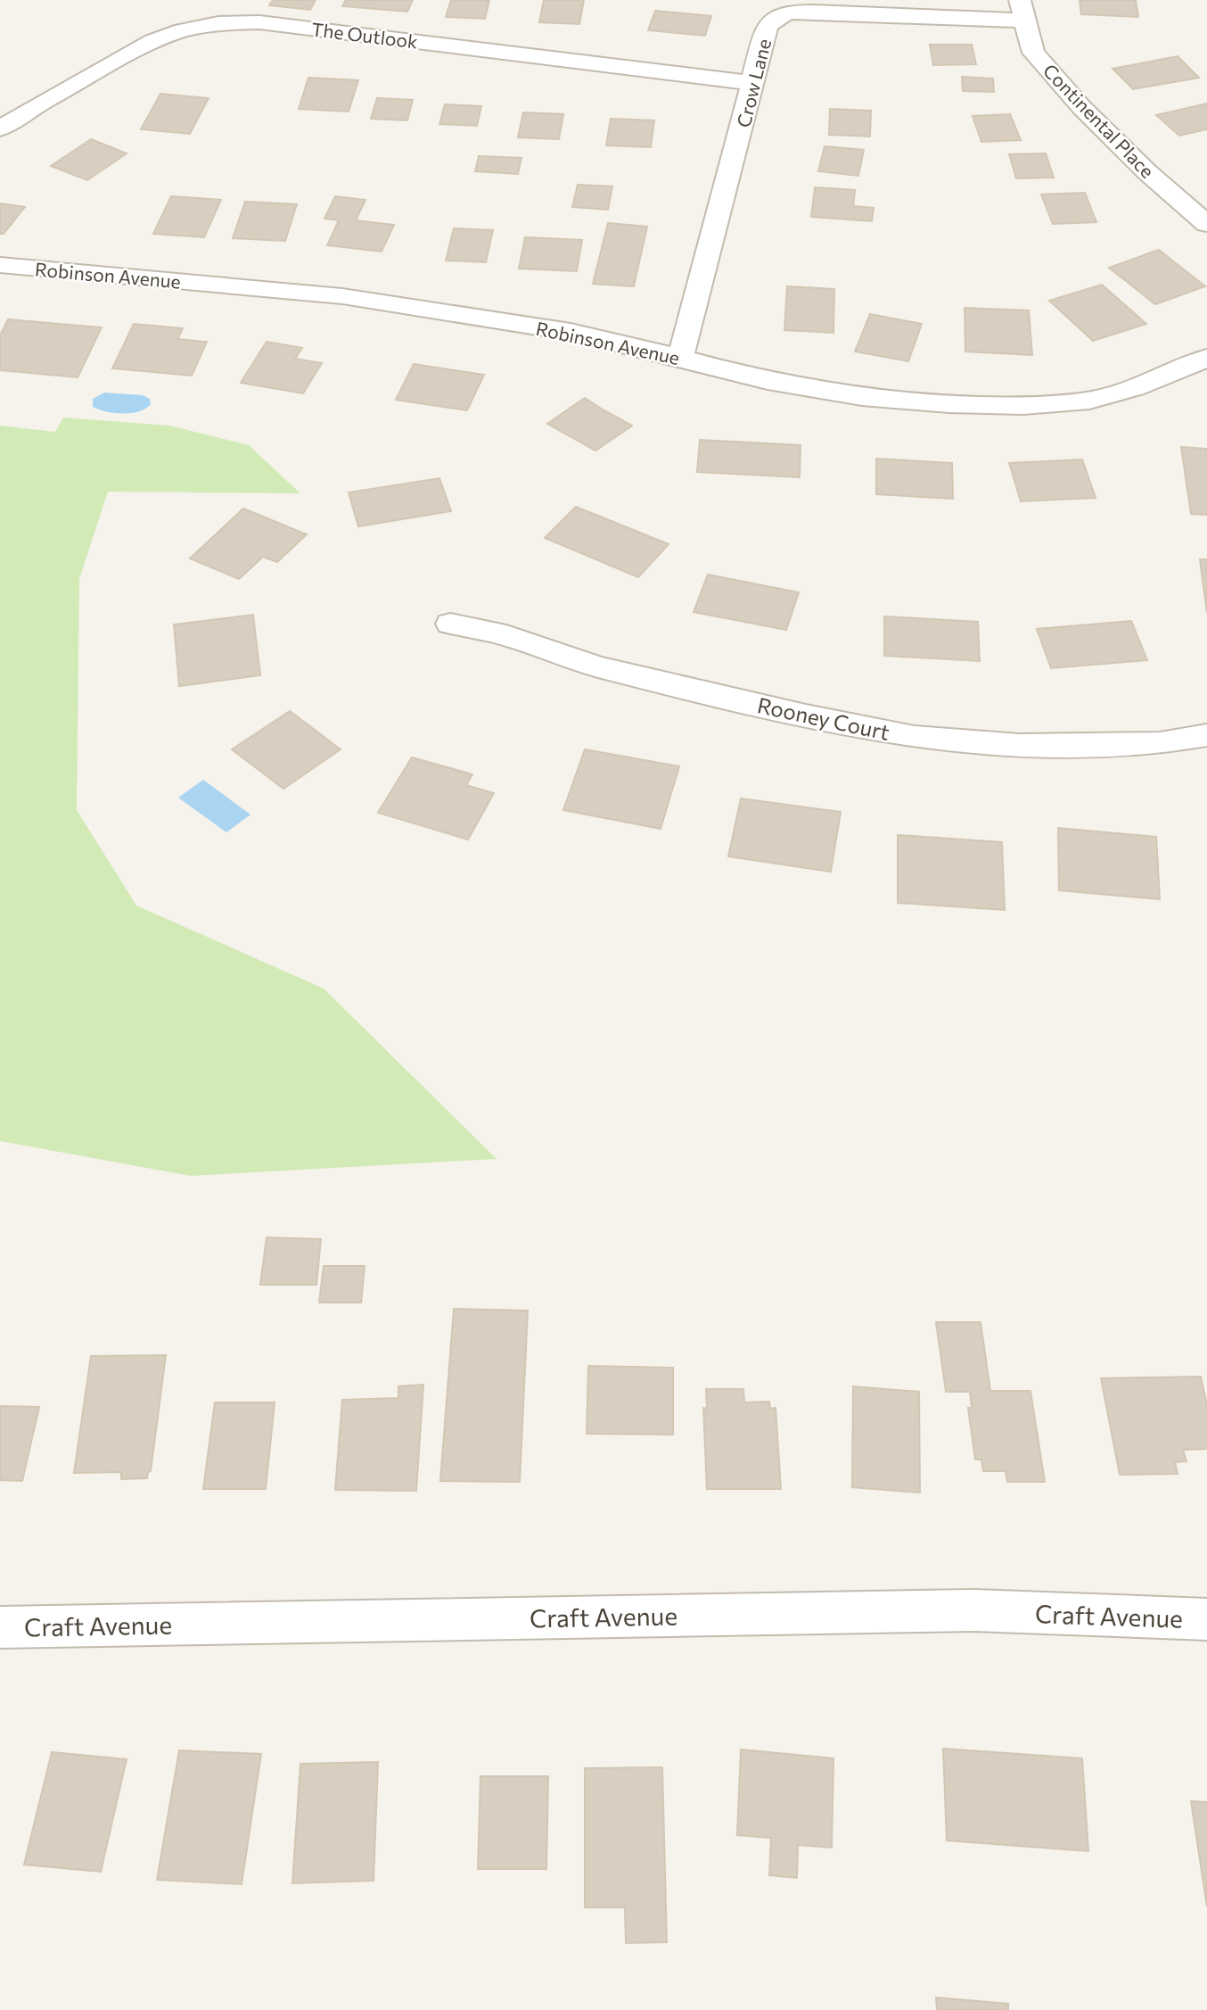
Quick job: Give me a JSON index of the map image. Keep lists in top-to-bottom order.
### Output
{
  "streets": {
    "street": [
      "The Outlook",
      "Crow Lane",
      "Continental Place",
      "Robinson Avenue",
      "Rooney Court",
      "Craft Avenue"
    ]
  },
  "crossings": [
    ["The Outlook", "Crow Lane"],
    ["Crow Lane", "Continental Place"],
    ["Crow Lane", "Robinson Avenue"]
  ]
}
